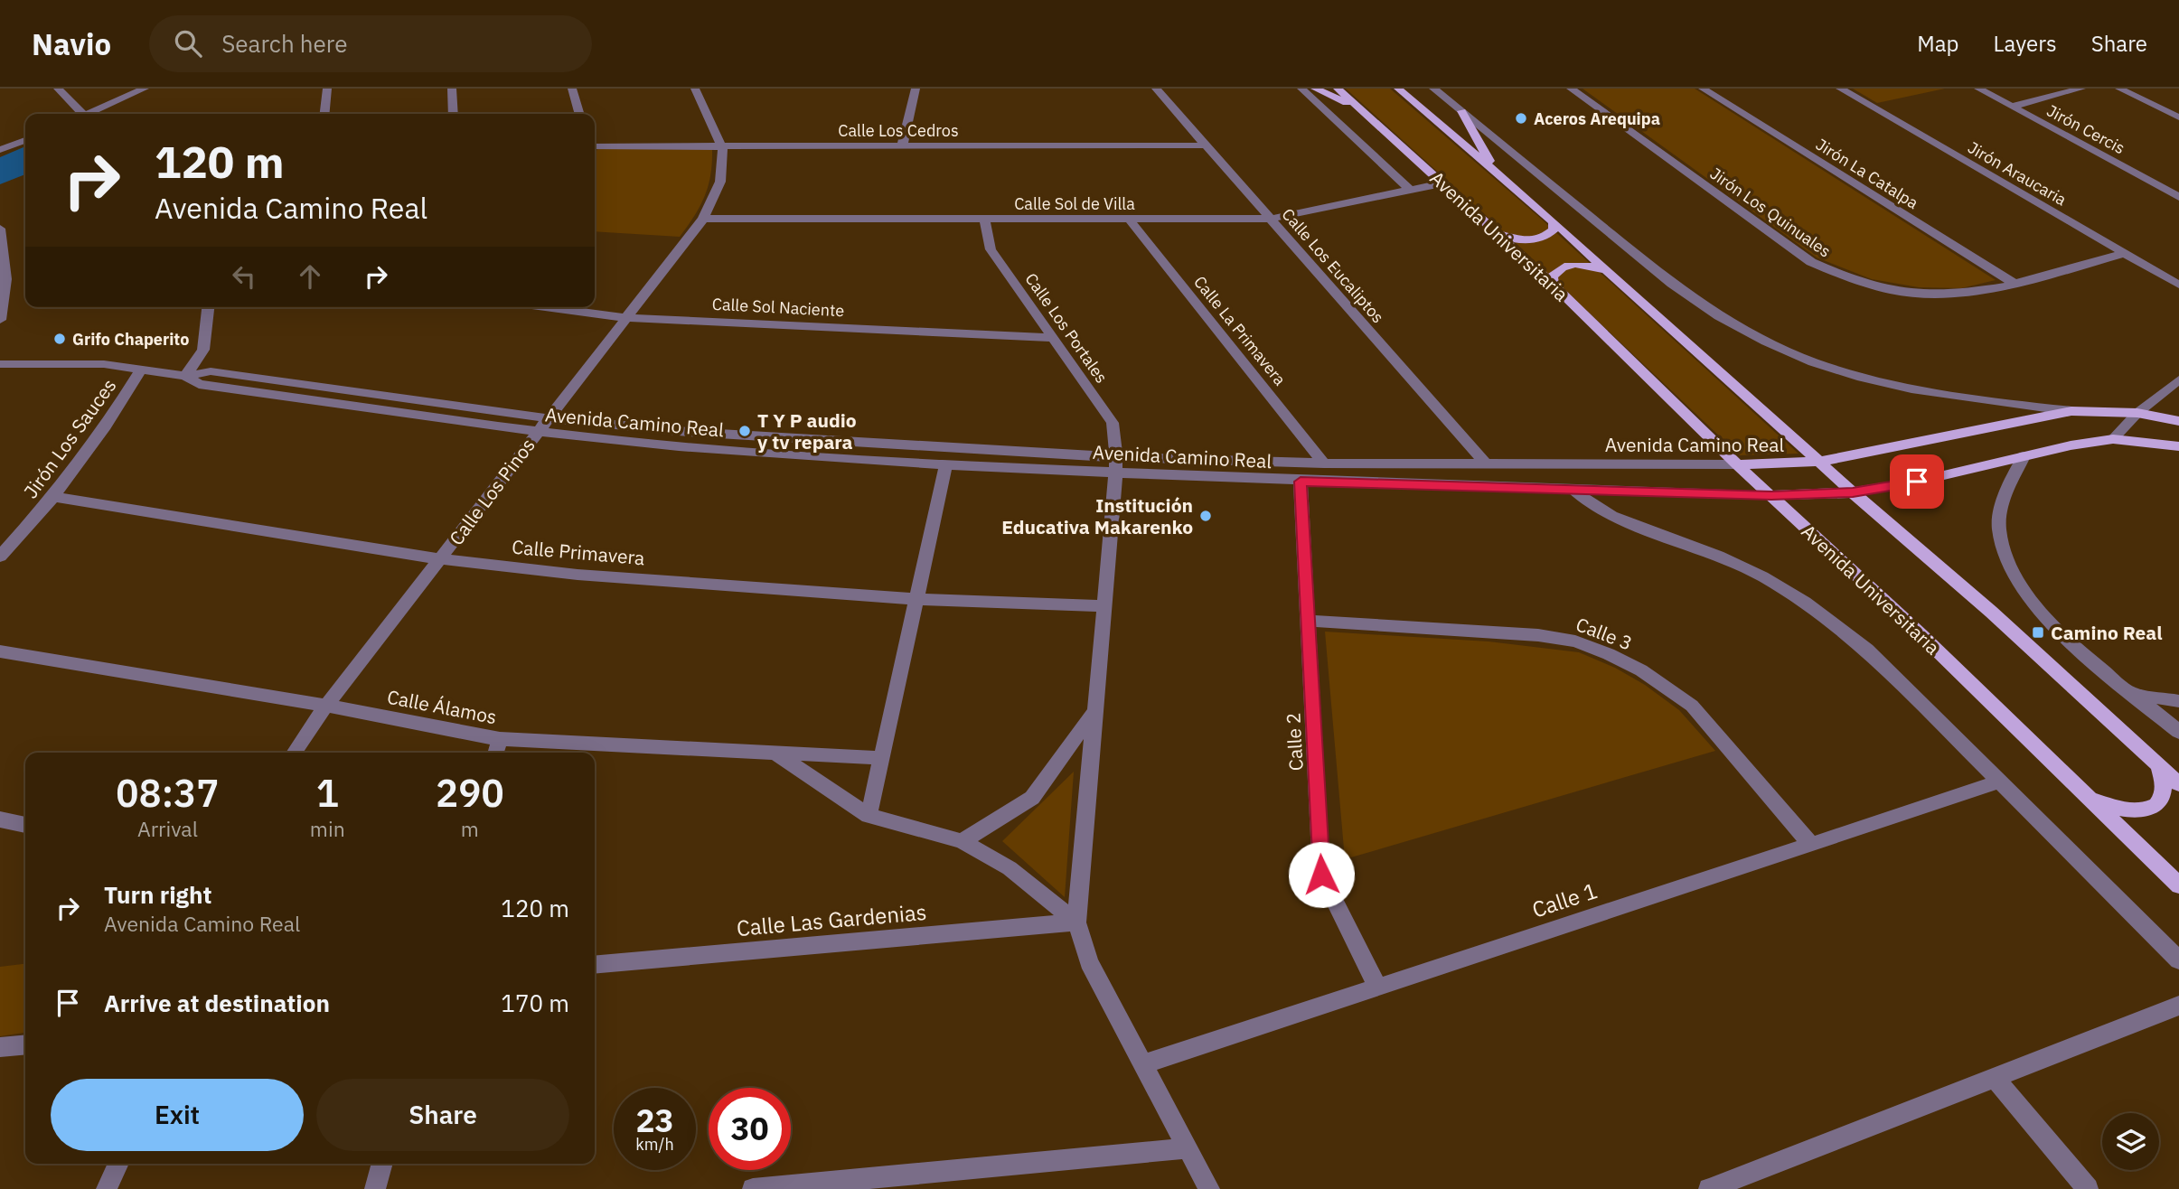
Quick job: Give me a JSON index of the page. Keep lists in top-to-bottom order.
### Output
{
  "streets": {
    "main road": ["Avenida Universitaria", "Avenida Camino Real"],
    "street": [
      "Jirón Cercis",
      "Calle Los Cedros",
      "Jirón La Catalpa",
      "Jirón Araucaria",
      "Calle Sol de Villa",
      "Jirón Los Quinuales",
      "Calle Los Eucaliptos",
      "Calle Sol Naciente",
      "Calle Los Portales",
      "Calle La Primavera",
      "Jirón Los Sauces",
      "Calle Los Pinos",
      "Calle Primavera",
      "Calle 3",
      "Calle Álamos",
      "Calle 2",
      "Calle 1",
      "Calle Las Gardenias"
    ]
  },
  "crossings": [
    ["Calle Los Cedros", "Calle Los Eucaliptos"],
    ["Calle Los Cedros", "Calle Los Pinos"],
    ["Jirón La Catalpa", "Jirón Los Quinuales"],
    ["Jirón Araucaria", "Jirón Los Quinuales"],
    ["Calle Sol de Villa", "Avenida Universitaria"],
    ["Calle Sol de Villa", "Calle Los Eucaliptos"],
    ["Calle Sol de Villa", "Calle Los Portales"],
    ["Calle Sol de Villa", "Calle La Primavera"],
    ["Calle Sol de Villa", "Calle Los Pinos"],
    ["Avenida Universitaria", "Avenida Camino Real"],
    ["Calle Los Eucaliptos", "Avenida Camino Real"],
    ["Calle Sol Naciente", "Calle Los Portales"],
    ["Calle Sol Naciente", "Calle Los Pinos"],
    ["Calle Los Portales", "Avenida Camino Real"],
    ["Calle Los Portales", "Calle Primavera"],
    ["Calle Los Portales", "Calle Las Gardenias"],
    ["Calle La Primavera", "Avenida Camino Real"],
    ["Avenida Camino Real", "Jirón Los Sauces"],
    ["Avenida Camino Real", "Calle Los Pinos"],
    ["Avenida Camino Real", "Calle 2"],
    ["Jirón Los Sauces", "Calle Primavera"],
    ["Calle Los Pinos", "Calle Primavera"],
    ["Calle Los Pinos", "Calle Álamos"],
    ["Calle 3", "Calle 2"],
    ["Calle 3", "Calle 1"],
    ["Calle 2", "Calle 1"]
  ],
  "places": {
    "other": [
      "Aceros Arequipa",
      "Grifo Chaperito",
      "T Y P audio y tv repara",
      "Institución Educativa Makarenko"
    ],
    "transit": ["Camino Real"]
  },
  "page": {
    "header": "Navio",
    "search": "Search here",
    "nav": ["Map", "Layers", "Share"],
    "turn": ["120 m", "Avenida Camino Real"],
    "eta": [
      "08:37",
      "Arrival",
      "1",
      "min",
      "290",
      "m"
    ],
    "list": [
      {
        "name": "Turn right",
        "note": "Avenida Camino Real",
        "value": "120 m"
      },
      {
        "name": "Arrive at destination",
        "value": "170 m"
      }
    ],
    "buttons": ["Exit", "Share"],
    "speed": "23 km/h",
    "limit": "30"
  }
}
